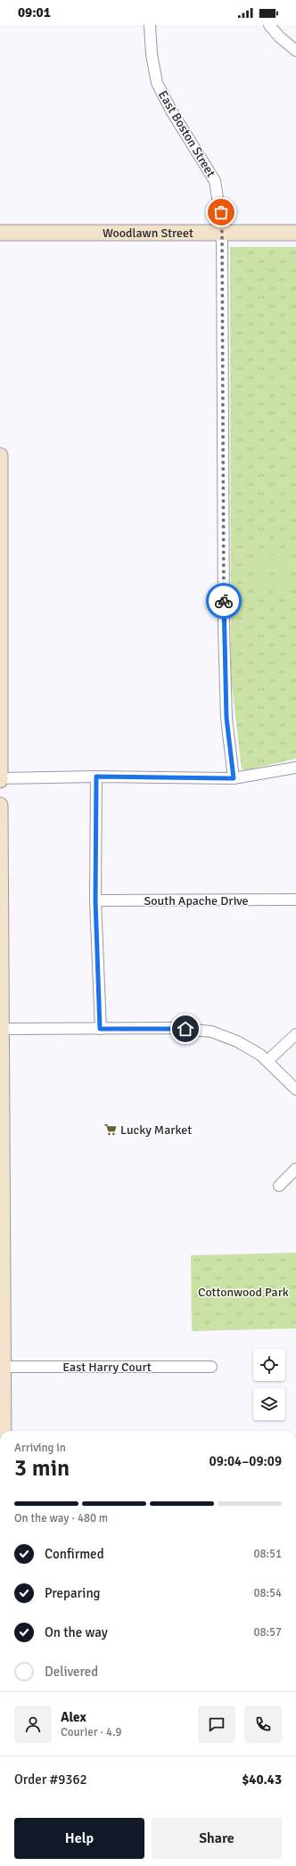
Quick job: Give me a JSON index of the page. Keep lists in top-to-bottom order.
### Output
{
  "streets": {
    "main road": ["Woodlawn Street"],
    "street": ["East Boston Street", "South Apache Drive", "East Harry Court"]
  },
  "crossings": [
    ["East Boston Street", "Woodlawn Street"]
  ],
  "parks": ["Cottonwood Park"],
  "places": {
    "supermarket": ["Lucky Market"]
  },
  "page": {
    "status": "09:01",
    "heading": ["3 min", "Arriving in", "09:04–09:09"],
    "panel": [
      "Alex",
      "Courier · 4.9",
      "Order #9362",
      "$40.43"
    ],
    "bar": "On the way · 480 m",
    "list": [
      ["Confirmed", "08:51"],
      ["Preparing", "08:54"],
      ["On the way", "08:57"],
      "Delivered"
    ],
    "buttons": ["Help", "Share"]
  }
}
